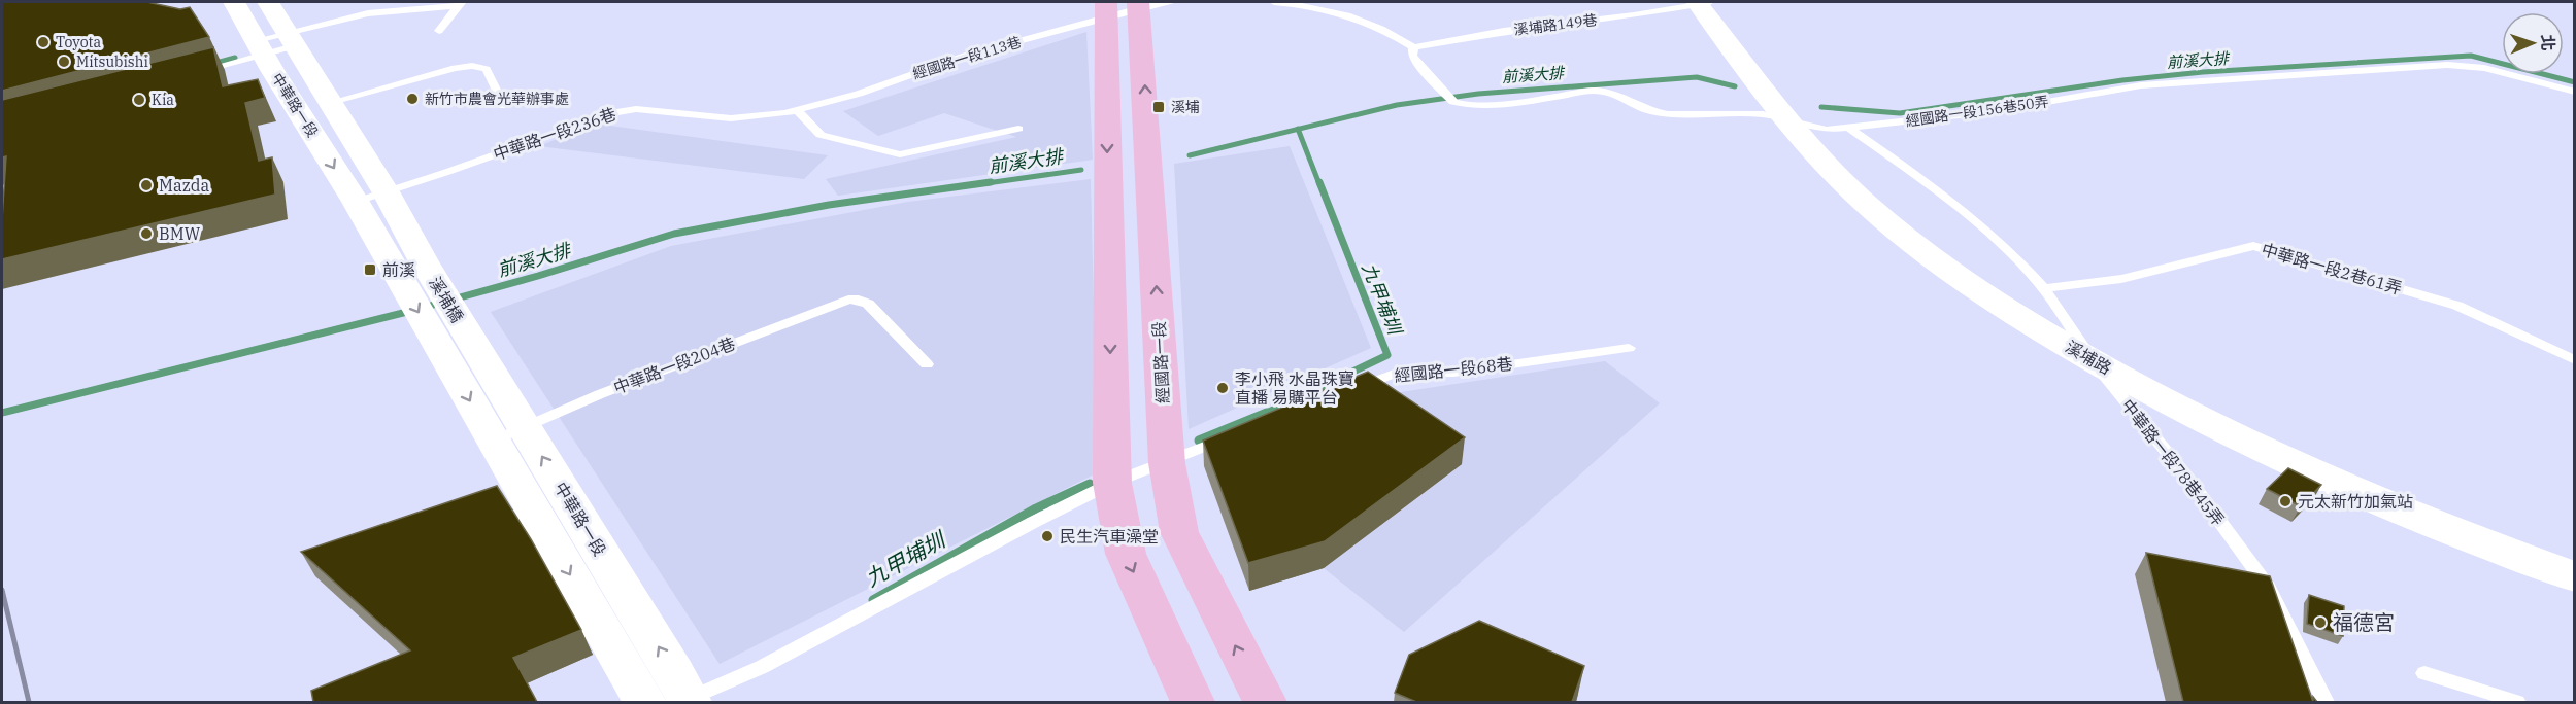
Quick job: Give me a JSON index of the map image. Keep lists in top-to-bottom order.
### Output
{
  "streets": {
    "main road": ["經國路一段"],
    "street": ["中華路一段", "溪埔橋", "溪埔路"],
    "lane": [
      "溪埔路149巷",
      "經國路一段113巷",
      "經國路一段156巷50弄",
      "中華路一段236巷",
      "中華路一段2巷61弄",
      "中華路一段204巷",
      "經國路一段68巷",
      "中華路一段78巷45弄"
    ]
  },
  "crossings": [
    ["溪埔路149巷", "經國路一段156巷50弄"],
    ["溪埔路149巷", "溪埔路"],
    ["經國路一段113巷", "中華路一段236巷"],
    ["經國路一段113巷", "經國路一段"],
    ["中華路一段", "中華路一段236巷"],
    ["中華路一段", "溪埔橋"],
    ["中華路一段", "中華路一段204巷"],
    ["經國路一段156巷50弄", "溪埔路"],
    ["經國路一段156巷50弄", "中華路一段78巷45弄"],
    ["中華路一段2巷61弄", "中華路一段78巷45弄"],
    ["溪埔路", "中華路一段78巷45弄"]
  ],
  "water": ["前溪大排", "九甲埔圳"],
  "places": {
    "other": [
      "Toyota",
      "Mitsubishi",
      "新竹市農會光華辦事處",
      "Kia",
      "Mazda",
      "BMW",
      "李小飛 水晶珠寶 直播 易購平台",
      "元太新竹加氣站",
      "民生汽車澡堂",
      "福德宮"
    ],
    "transit": ["溪埔", "前溪"]
  },
  "north": "right"
}
